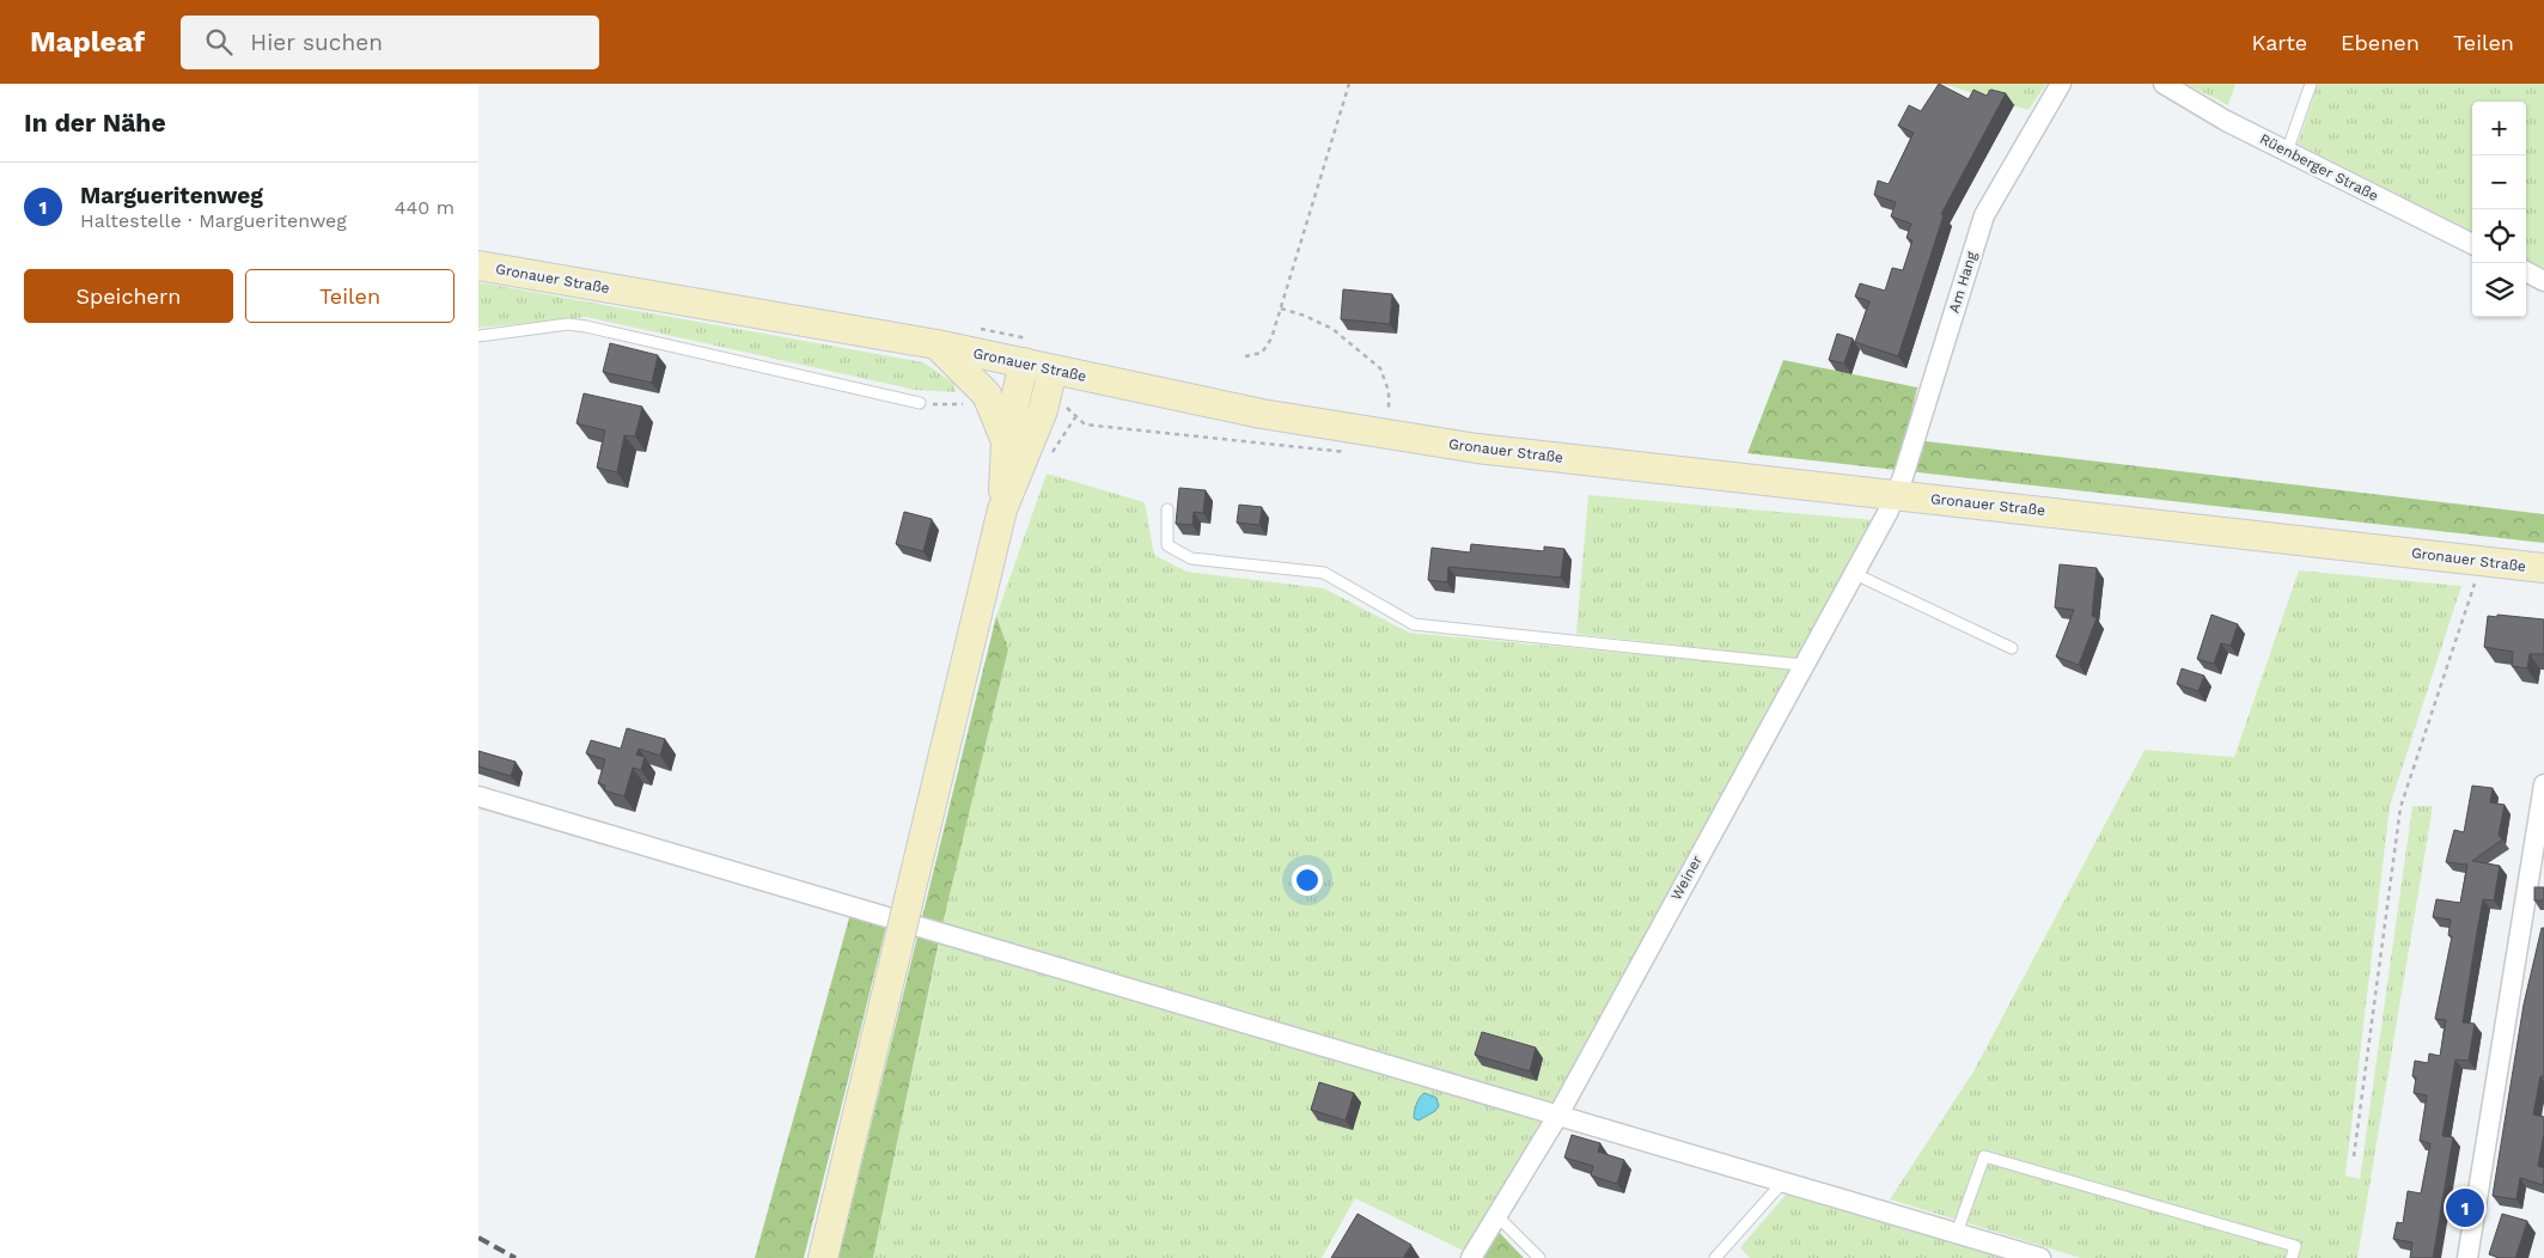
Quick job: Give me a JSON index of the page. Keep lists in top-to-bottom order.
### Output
{
  "streets": {
    "main road": ["Gronauer Straße"],
    "street": ["Rüenberger Straße", "Am Hang", "Weiner"]
  },
  "crossings": [
    ["Gronauer Straße", "Am Hang"],
    ["Gronauer Straße", "Weiner"],
    ["Am Hang", "Weiner"]
  ],
  "page": {
    "header": "Mapleaf",
    "search": "Hier suchen",
    "nav": ["Karte", "Ebenen", "Teilen"],
    "heading": "In der Nähe",
    "map_buttons": ["+", "−"],
    "list": [
      {
        "mark": "1",
        "name": "Margueritenweg",
        "note": "Haltestelle · Margueritenweg",
        "value": "440 m"
      }
    ],
    "buttons": ["Speichern", "Teilen"],
    "pins": "1"
  }
}
